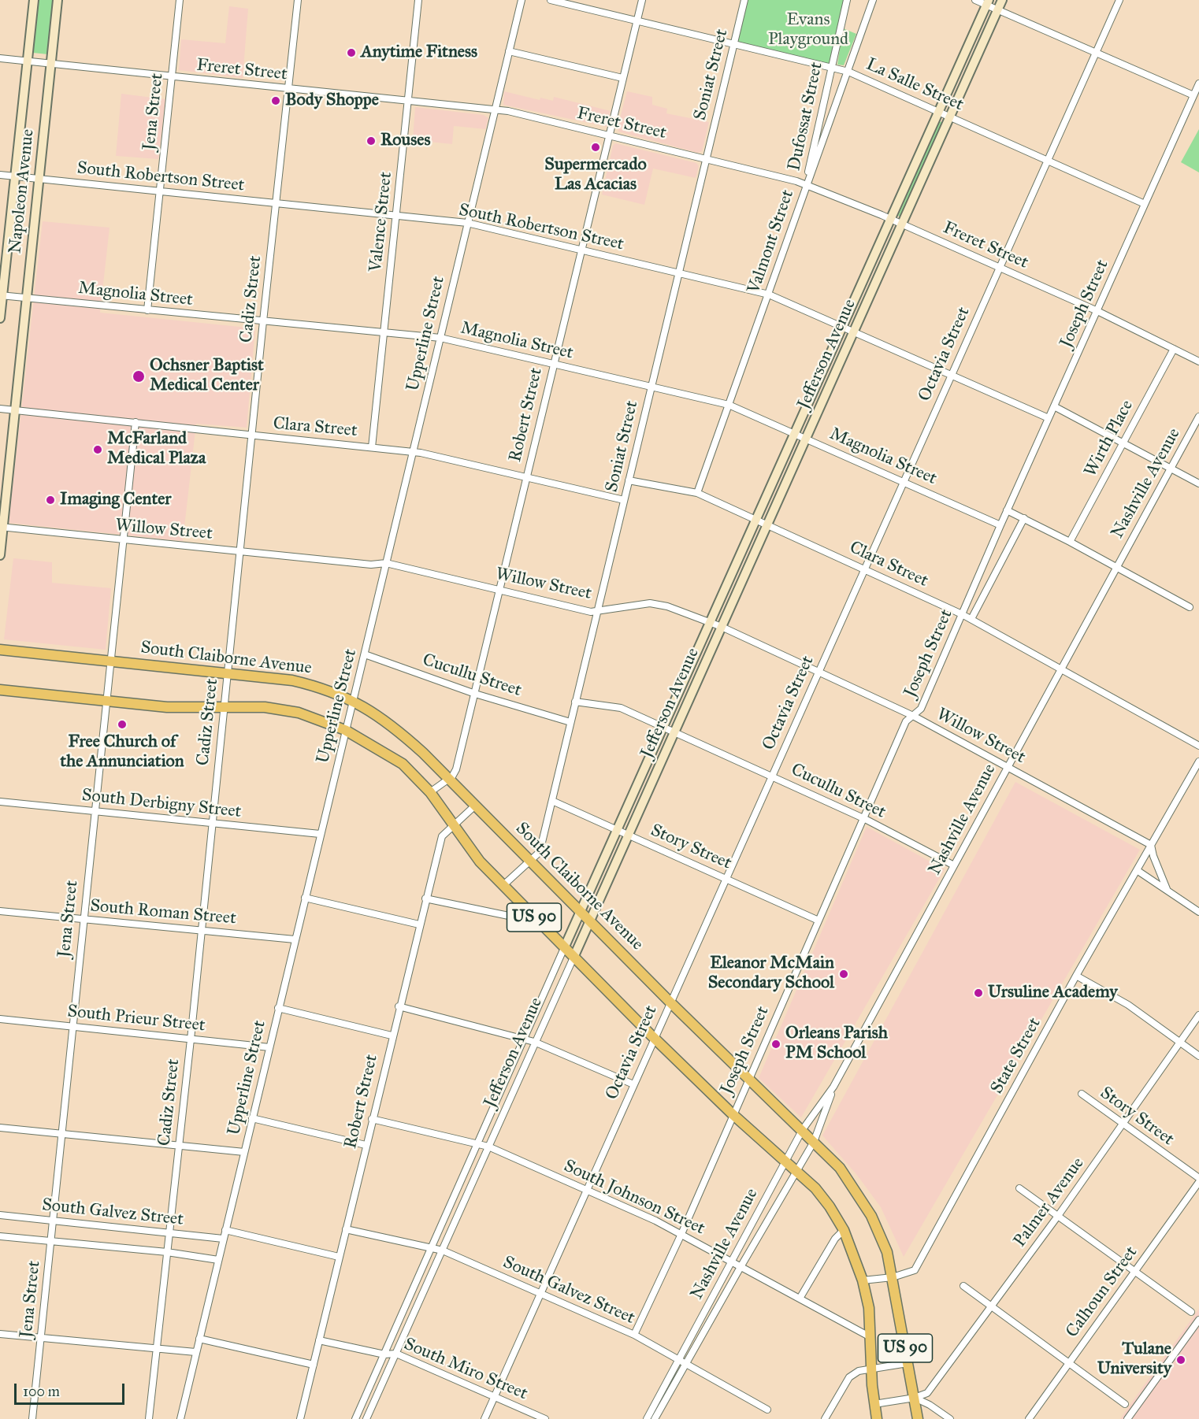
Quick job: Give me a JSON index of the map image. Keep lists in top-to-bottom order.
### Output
{
  "streets": {
    "main road": ["South Claiborne Avenue", "US 90"],
    "street": [
      "Freret Street",
      "Soniat Street",
      "La Salle Street",
      "Jena Street",
      "Dufossat Street",
      "South Robertson Street",
      "Napoleon Avenue",
      "Valence Street",
      "Valmont Street",
      "Magnolia Street",
      "Cadiz Street",
      "Joseph Street",
      "Upperline Street",
      "Jefferson Avenue",
      "Octavia Street",
      "Robert Street",
      "Clara Street",
      "Wirth Place",
      "Nashville Avenue",
      "Willow Street",
      "Cucullu Street",
      "South Derbigny Street",
      "Story Street",
      "South Roman Street",
      "South Prieur Street",
      "State Street",
      "South Johnson Street",
      "Palmer Avenue",
      "South Galvez Street",
      "Calhoun Street",
      "South Miro Street"
    ]
  },
  "crossings": [
    ["Freret Street", "Soniat Street"],
    ["Freret Street", "Jena Street"],
    ["Freret Street", "Dufossat Street"],
    ["Freret Street", "Napoleon Avenue"],
    ["Freret Street", "Valence Street"],
    ["Freret Street", "Valmont Street"],
    ["Freret Street", "Cadiz Street"],
    ["Freret Street", "Joseph Street"],
    ["Freret Street", "Upperline Street"],
    ["Freret Street", "Jefferson Avenue"],
    ["Freret Street", "Octavia Street"],
    ["Freret Street", "Robert Street"],
    ["Freret Street", "Wirth Place"],
    ["Soniat Street", "La Salle Street"],
    ["Soniat Street", "South Robertson Street"],
    ["Soniat Street", "Magnolia Street"],
    ["Soniat Street", "Clara Street"],
    ["Soniat Street", "Willow Street"],
    ["Soniat Street", "South Claiborne Avenue"],
    ["Soniat Street", "Cucullu Street"],
    ["Soniat Street", "Story Street"],
    ["Soniat Street", "US 90"],
    ["La Salle Street", "Dufossat Street"],
    ["La Salle Street", "Valmont Street"],
    ["La Salle Street", "Joseph Street"],
    ["La Salle Street", "Jefferson Avenue"],
    ["La Salle Street", "Octavia Street"],
    ["La Salle Street", "Robert Street"],
    ["Jena Street", "South Robertson Street"],
    ["Jena Street", "Magnolia Street"],
    ["Jena Street", "Clara Street"],
    ["Jena Street", "Willow Street"],
    ["Jena Street", "South Claiborne Avenue"],
    ["Jena Street", "South Derbigny Street"],
    ["Jena Street", "South Roman Street"],
    ["Jena Street", "US 90"],
    ["Jena Street", "South Prieur Street"],
    ["Jena Street", "South Galvez Street"],
    ["Dufossat Street", "Valmont Street"],
    ["South Robertson Street", "Napoleon Avenue"],
    ["South Robertson Street", "Valence Street"],
    ["South Robertson Street", "Valmont Street"],
    ["South Robertson Street", "Cadiz Street"],
    ["South Robertson Street", "Joseph Street"],
    ["South Robertson Street", "Upperline Street"],
    ["South Robertson Street", "Jefferson Avenue"],
    ["South Robertson Street", "Octavia Street"],
    ["South Robertson Street", "Robert Street"],
    ["Napoleon Avenue", "Magnolia Street"],
    ["Napoleon Avenue", "Clara Street"],
    ["Napoleon Avenue", "Willow Street"],
    ["Valence Street", "Magnolia Street"],
    ["Valence Street", "Clara Street"],
    ["Valmont Street", "Magnolia Street"],
    ["Valmont Street", "Clara Street"],
    ["Magnolia Street", "Cadiz Street"],
    ["Magnolia Street", "Joseph Street"],
    ["Magnolia Street", "Upperline Street"],
    ["Magnolia Street", "Jefferson Avenue"],
    ["Magnolia Street", "Octavia Street"],
    ["Magnolia Street", "Robert Street"],
    ["Cadiz Street", "Clara Street"],
    ["Cadiz Street", "Willow Street"],
    ["Cadiz Street", "South Claiborne Avenue"],
    ["Cadiz Street", "South Derbigny Street"],
    ["Cadiz Street", "South Roman Street"],
    ["Cadiz Street", "US 90"],
    ["Cadiz Street", "South Prieur Street"],
    ["Cadiz Street", "South Galvez Street"],
    ["Joseph Street", "Clara Street"],
    ["Joseph Street", "Willow Street"],
    ["Joseph Street", "South Claiborne Avenue"],
    ["Joseph Street", "Cucullu Street"],
    ["Joseph Street", "Story Street"],
    ["Joseph Street", "US 90"],
    ["Joseph Street", "South Johnson Street"],
    ["Joseph Street", "South Galvez Street"],
    ["Upperline Street", "Clara Street"],
    ["Upperline Street", "Willow Street"],
    ["Upperline Street", "South Claiborne Avenue"],
    ["Upperline Street", "Cucullu Street"],
    ["Upperline Street", "South Derbigny Street"],
    ["Upperline Street", "South Roman Street"],
    ["Upperline Street", "US 90"],
    ["Upperline Street", "South Prieur Street"],
    ["Upperline Street", "South Galvez Street"],
    ["Jefferson Avenue", "Clara Street"],
    ["Jefferson Avenue", "Willow Street"],
    ["Jefferson Avenue", "South Claiborne Avenue"],
    ["Jefferson Avenue", "Cucullu Street"],
    ["Jefferson Avenue", "Story Street"],
    ["Jefferson Avenue", "US 90"],
    ["Jefferson Avenue", "South Johnson Street"],
    ["Jefferson Avenue", "South Galvez Street"],
    ["Jefferson Avenue", "South Miro Street"],
    ["Octavia Street", "Clara Street"],
    ["Octavia Street", "Willow Street"],
    ["Octavia Street", "South Claiborne Avenue"],
    ["Octavia Street", "Cucullu Street"],
    ["Octavia Street", "Story Street"],
    ["Octavia Street", "US 90"],
    ["Octavia Street", "South Johnson Street"],
    ["Octavia Street", "South Galvez Street"],
    ["Octavia Street", "South Miro Street"],
    ["Robert Street", "Clara Street"],
    ["Robert Street", "Willow Street"],
    ["Robert Street", "South Claiborne Avenue"],
    ["Robert Street", "Cucullu Street"],
    ["Robert Street", "US 90"],
    ["Robert Street", "South Johnson Street"],
    ["Robert Street", "South Galvez Street"],
    ["Robert Street", "South Miro Street"],
    ["Clara Street", "Nashville Avenue"],
    ["Nashville Avenue", "Willow Street"],
    ["Nashville Avenue", "South Claiborne Avenue"],
    ["Nashville Avenue", "Cucullu Street"],
    ["Nashville Avenue", "US 90"],
    ["Nashville Avenue", "South Johnson Street"],
    ["Nashville Avenue", "South Galvez Street"],
    ["Willow Street", "State Street"],
    ["South Claiborne Avenue", "State Street"],
    ["South Claiborne Avenue", "Palmer Avenue"],
    ["Story Street", "Palmer Avenue"],
    ["Story Street", "Calhoun Street"],
    ["US 90", "State Street"],
    ["US 90", "South Johnson Street"]
  ],
  "parks": ["Evans Playground"],
  "places": [
    "Anytime Fitness",
    "Body Shoppe",
    "Rouses",
    "Supermercado Las Acacias",
    "Ochsner Baptist Medical Center",
    "McFarland Medical Plaza",
    "Imaging Center",
    "Free Church of the Annunciation",
    "Eleanor McMain Secondary School",
    "Ursuline Academy",
    "Orleans Parish PM School",
    "Tulane University"
  ],
  "scale_bar": "100 m"
}
